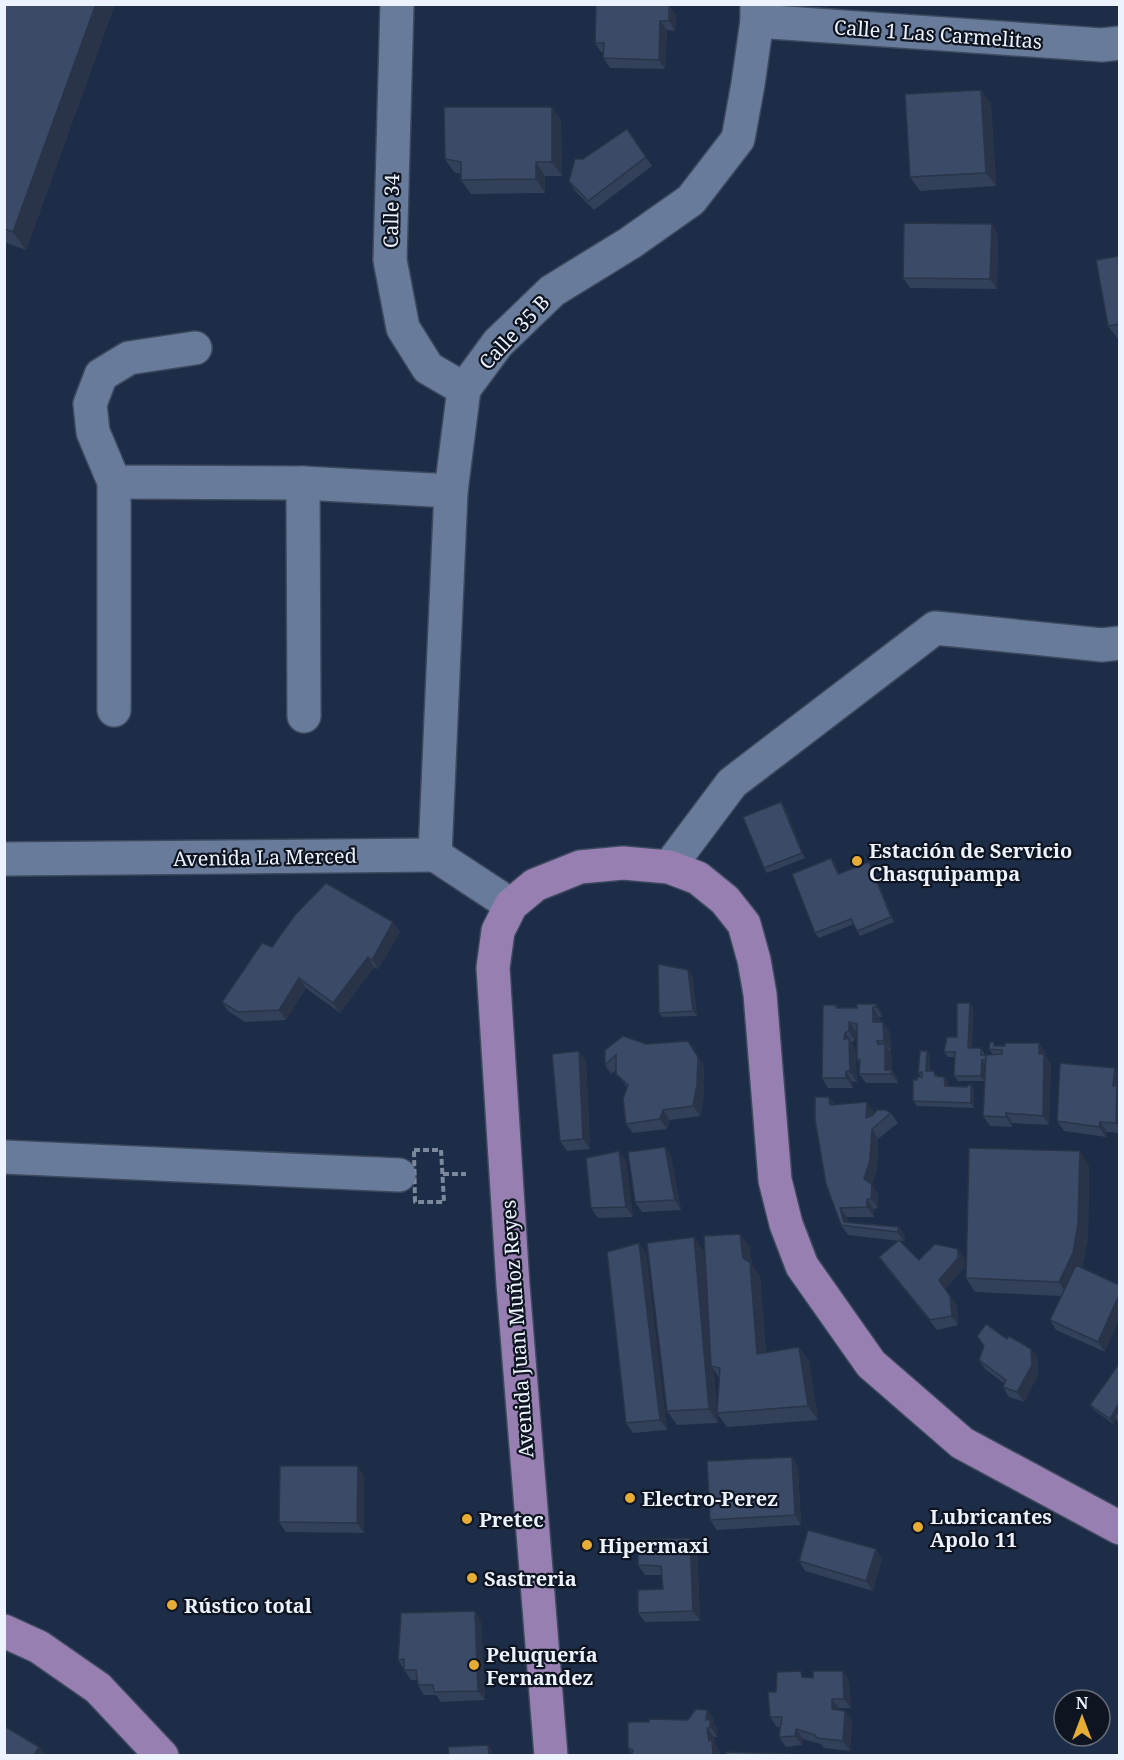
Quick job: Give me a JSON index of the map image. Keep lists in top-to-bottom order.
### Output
{
  "streets": {
    "main road": ["Avenida Juan Muñoz Reyes"],
    "street": [
      "Calle 1 Las Carmelitas",
      "Calle 34",
      "Calle 35 B",
      "Avenida La Merced"
    ]
  },
  "crossings": [
    ["Calle 1 Las Carmelitas", "Calle 35 B"],
    ["Calle 34", "Calle 35 B"],
    ["Calle 35 B", "Avenida La Merced"]
  ],
  "places": [
    "Estación de Servicio Chasquipampa",
    "Electro-Perez",
    "Pretec",
    "Lubricantes Apolo 11",
    "Hipermaxi",
    "Sastreria",
    "Rústico total",
    "Peluquería Fernandez"
  ],
  "north": "top"
}
